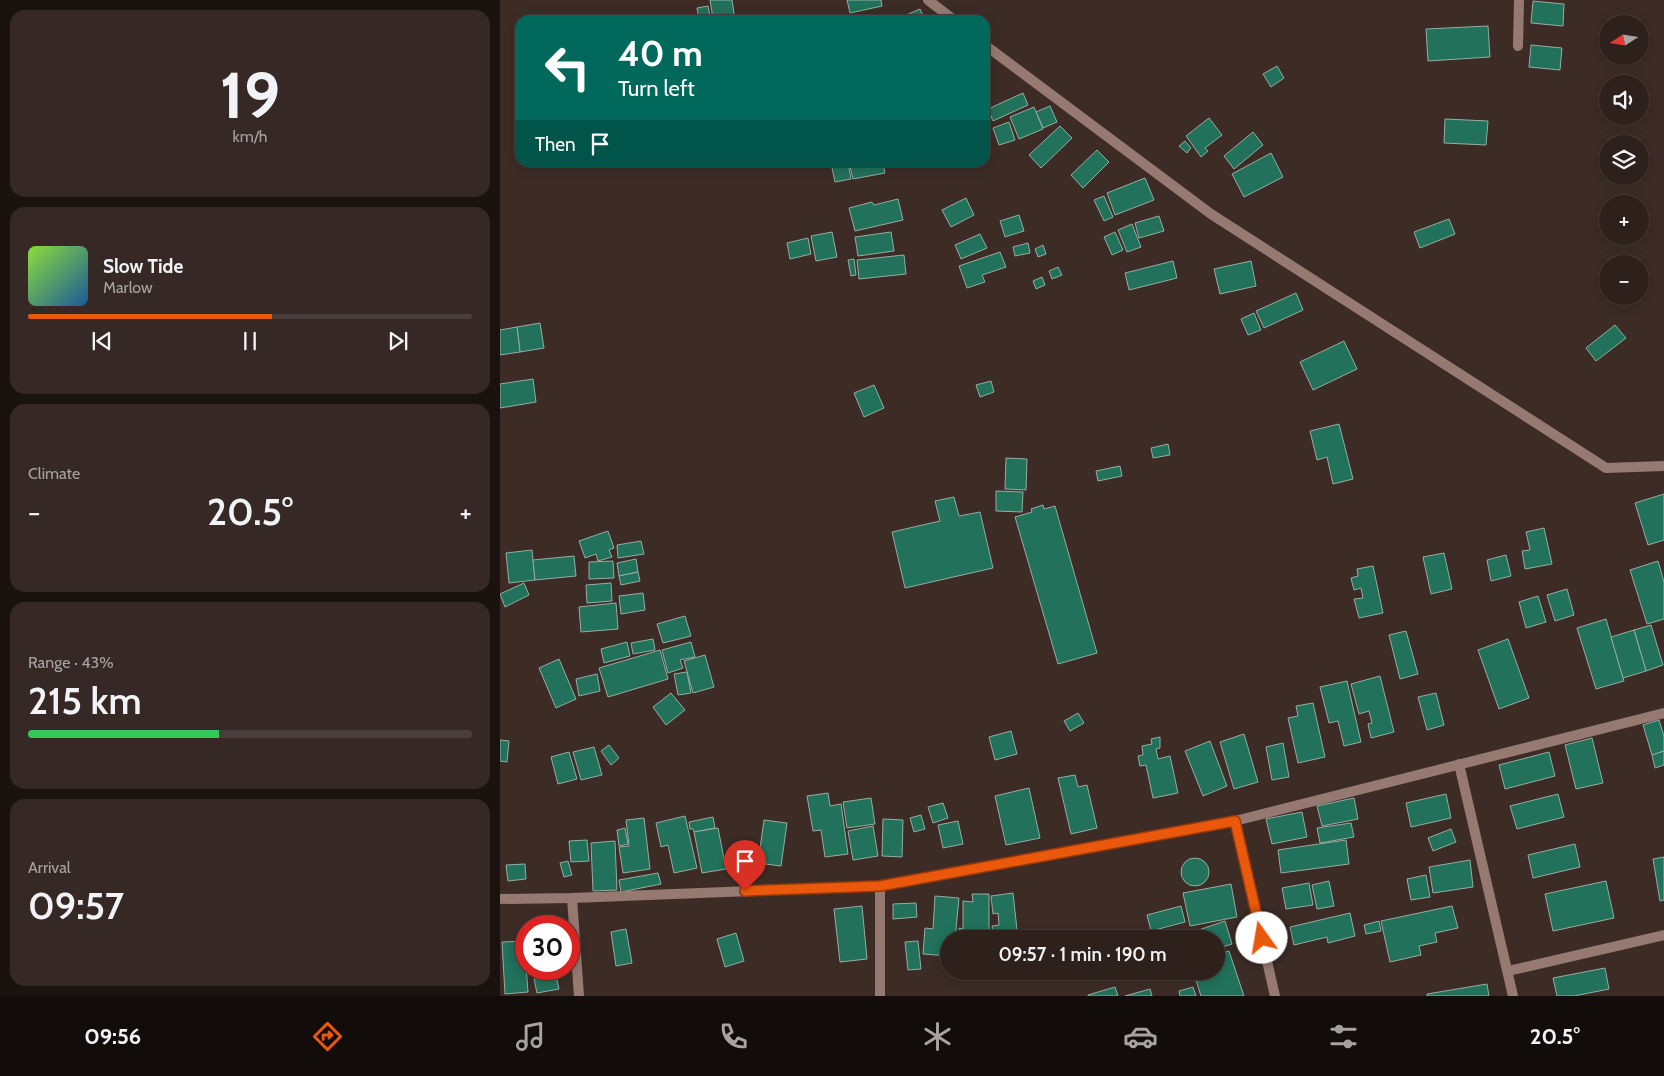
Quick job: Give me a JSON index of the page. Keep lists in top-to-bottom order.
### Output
{
  "north": "left",
  "page": {
    "tile": [
      ["19", "km/h"],
      "Climate",
      ["Range · 43%", "215 km"],
      ["Arrival", "09:57"]
    ],
    "map_buttons": ["+", "−"],
    "turn": ["40 m", "Turn left"],
    "then": "Then",
    "song": ["Slow Tide", "Marlow"],
    "heat": ["−", "20.5°", "+"],
    "limit": "30",
    "trip": "09:57 · 1 min · 190 m",
    "tabs": ["09:56", "20.5°"]
  }
}
